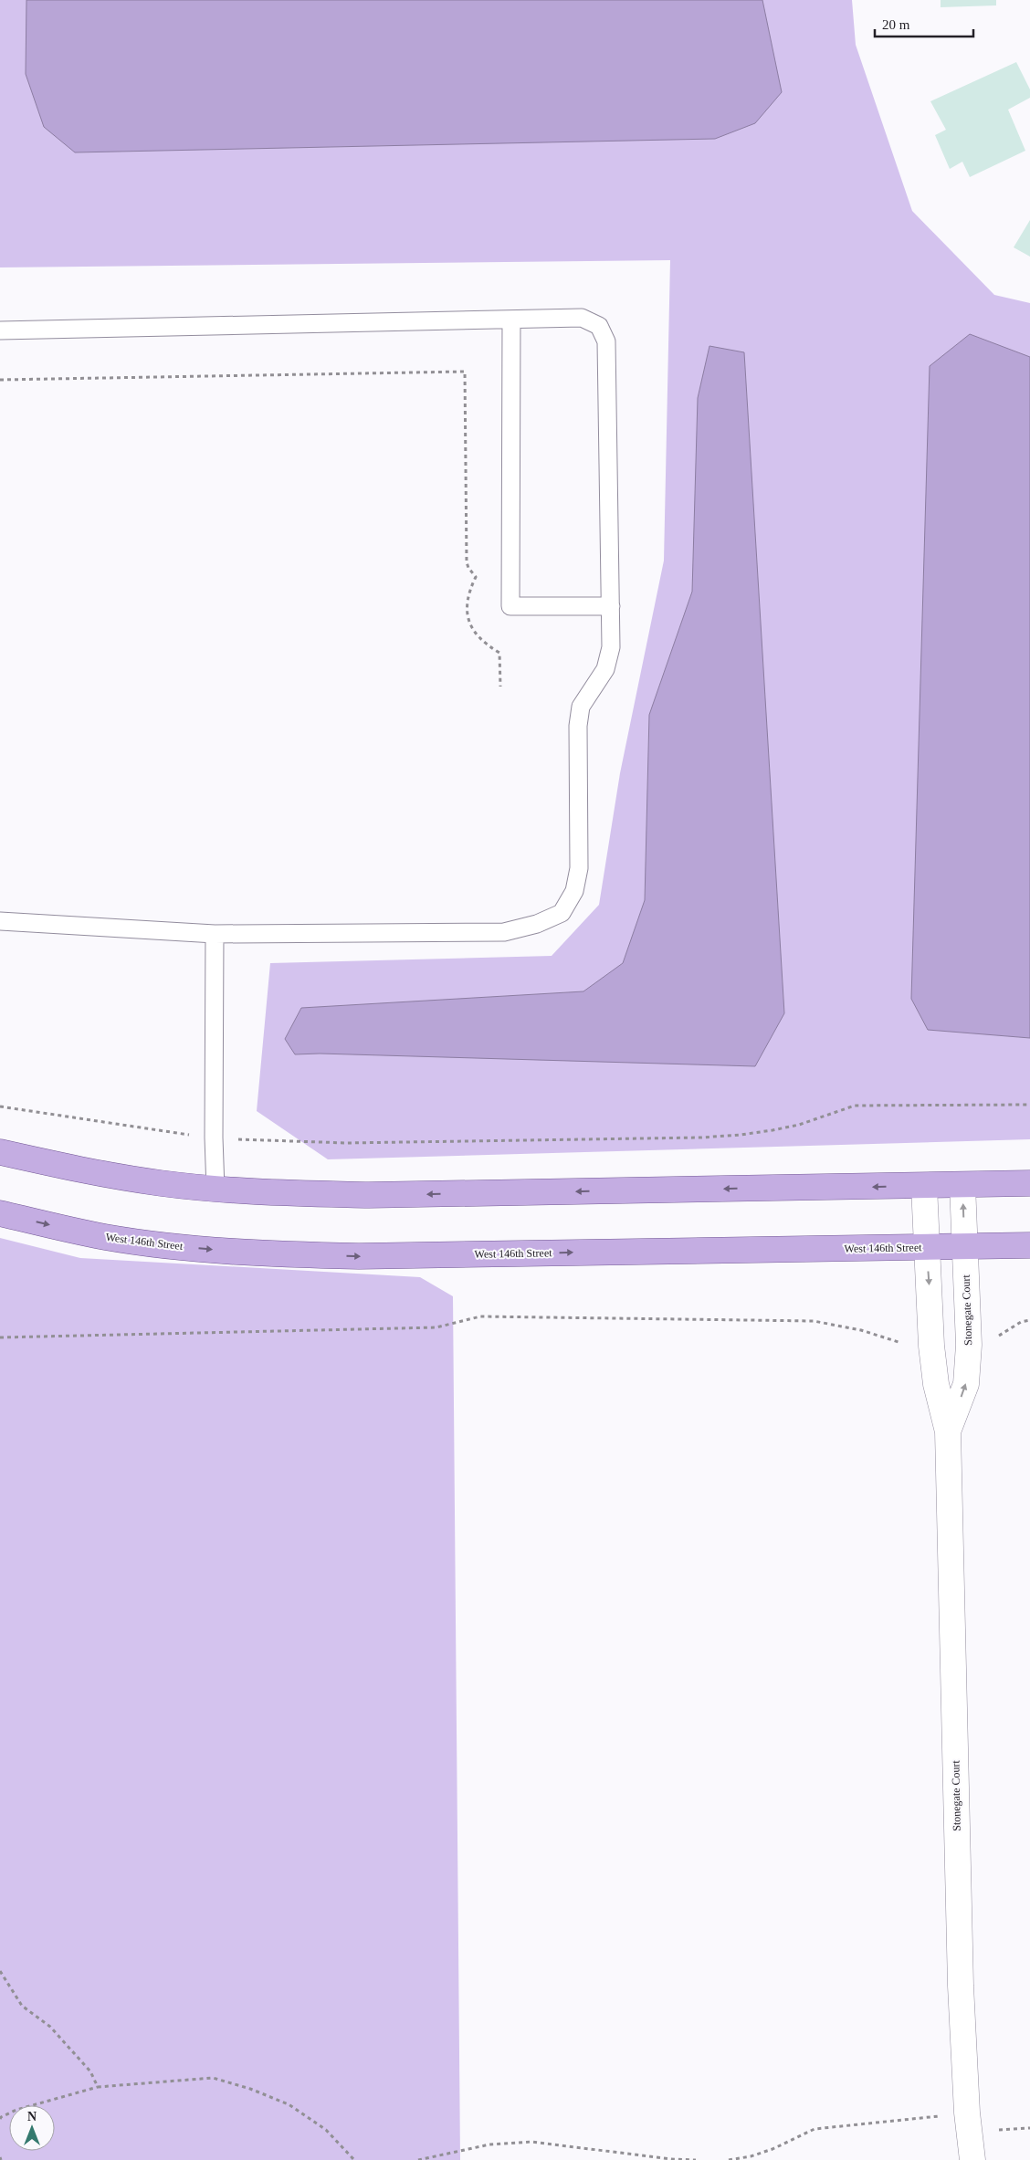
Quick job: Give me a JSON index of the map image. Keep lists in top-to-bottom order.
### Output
{
  "streets": {
    "main road": ["West 146th Street"],
    "street": ["Stonegate Court"]
  },
  "crossings": [
    ["West 146th Street", "Stonegate Court"]
  ],
  "scale_bar": "20 m",
  "north": "top"
}
